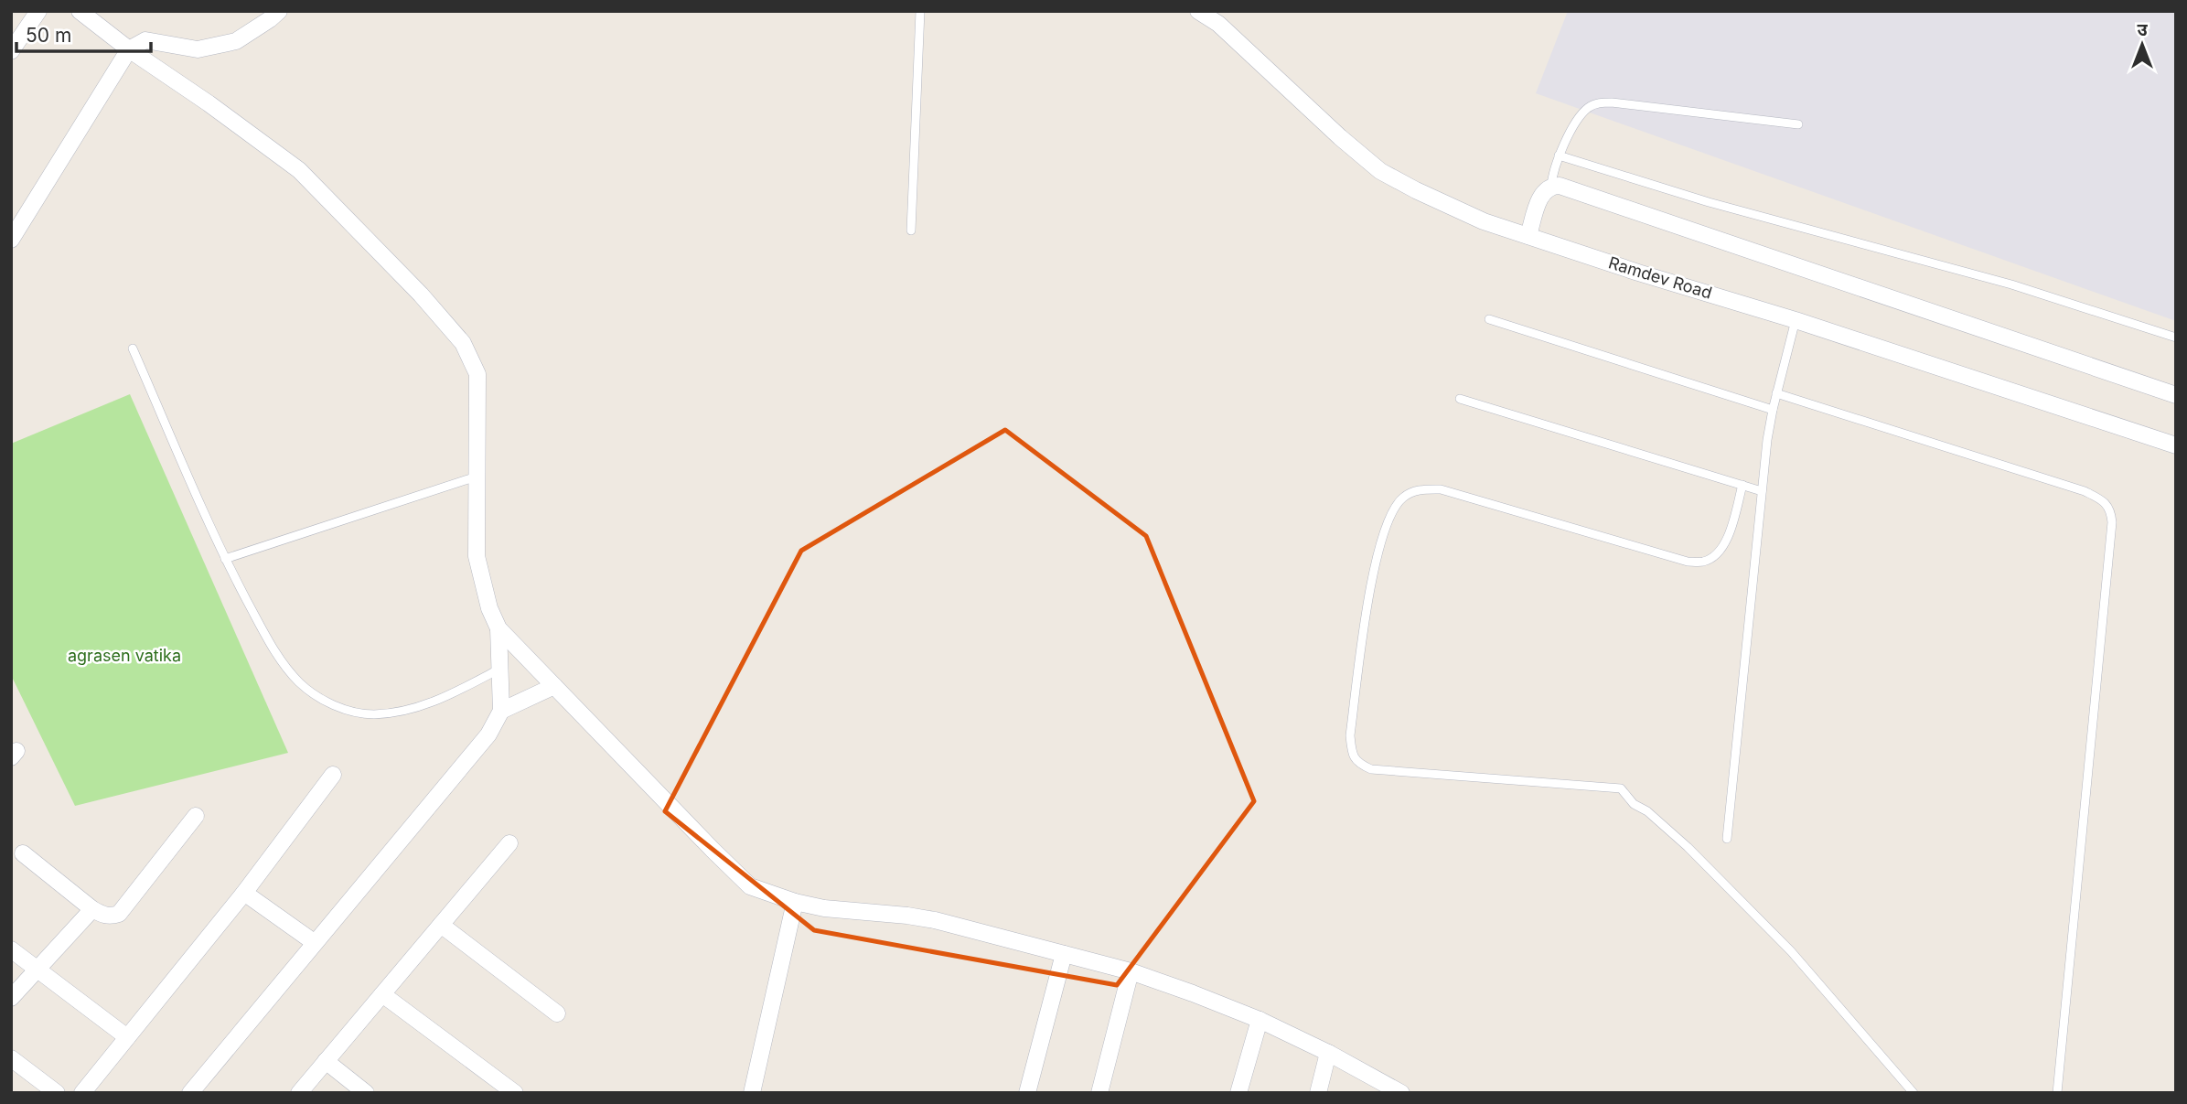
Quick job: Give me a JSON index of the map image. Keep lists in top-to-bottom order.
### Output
{
  "streets": {
    "street": ["Ramdev Road"]
  },
  "parks": ["agrasen vatika"],
  "scale_bar": "50 m",
  "north": "top"
}
